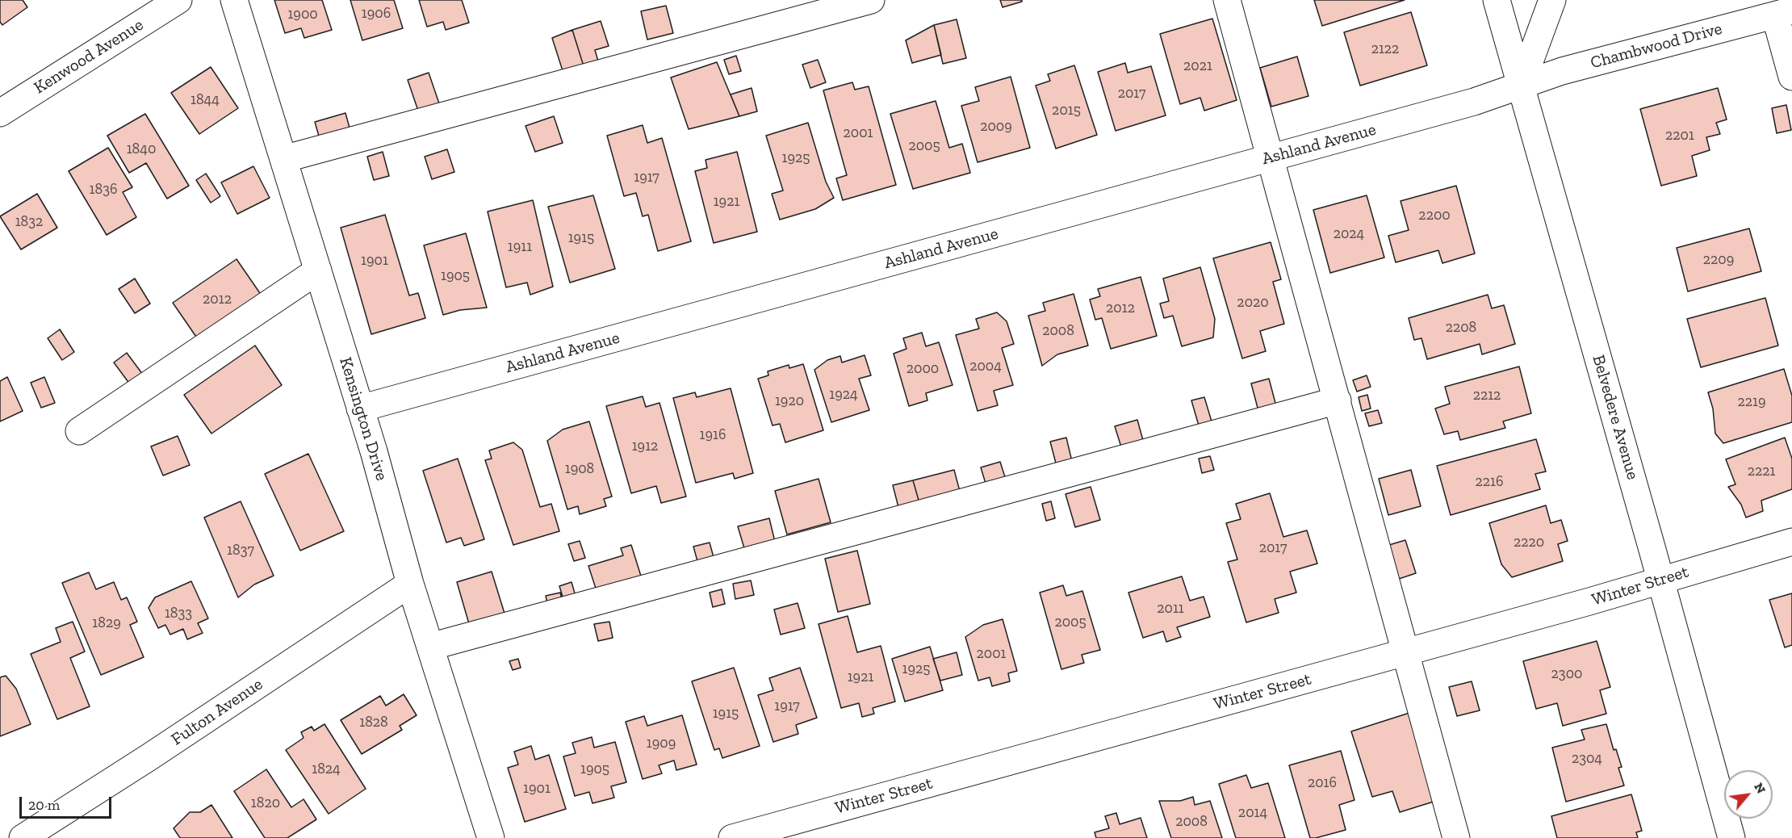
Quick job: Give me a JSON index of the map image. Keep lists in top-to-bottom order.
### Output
{
  "streets": {
    "street": [
      "Chambwood Drive",
      "Kenwood Avenue",
      "Ashland Avenue",
      "Belvedere Avenue",
      "Kensington Drive",
      "Winter Street",
      "Fulton Avenue"
    ]
  },
  "crossings": [
    ["Chambwood Drive", "Ashland Avenue"],
    ["Chambwood Drive", "Belvedere Avenue"],
    ["Ashland Avenue", "Belvedere Avenue"],
    ["Ashland Avenue", "Kensington Drive"],
    ["Belvedere Avenue", "Winter Street"],
    ["Kensington Drive", "Fulton Avenue"]
  ],
  "house_numbers": [
    "1906",
    "1900",
    "2122",
    "2021",
    "2017",
    "1844",
    "2015",
    "2009",
    "2001",
    "2201",
    "2005",
    "1840",
    "1925",
    "1917",
    "1836",
    "1921",
    "2200",
    "1832",
    "2024",
    "1915",
    "1911",
    "2209",
    "1901",
    "1905",
    "2012",
    "2020",
    "2012",
    "2208",
    "2008",
    "2004",
    "2000",
    "1924",
    "2212",
    "1920",
    "2219",
    "1916",
    "1912",
    "1908",
    "2221",
    "2216",
    "2220",
    "2017",
    "1837",
    "2011",
    "1833",
    "2005",
    "1829",
    "2001",
    "1925",
    "2300",
    "1921",
    "1917",
    "1915",
    "1828",
    "1909",
    "2304",
    "1824",
    "1905",
    "2016",
    "1901",
    "1820",
    "2014",
    "2008"
  ],
  "scale_bar": "20 m",
  "north": "top right"
}
